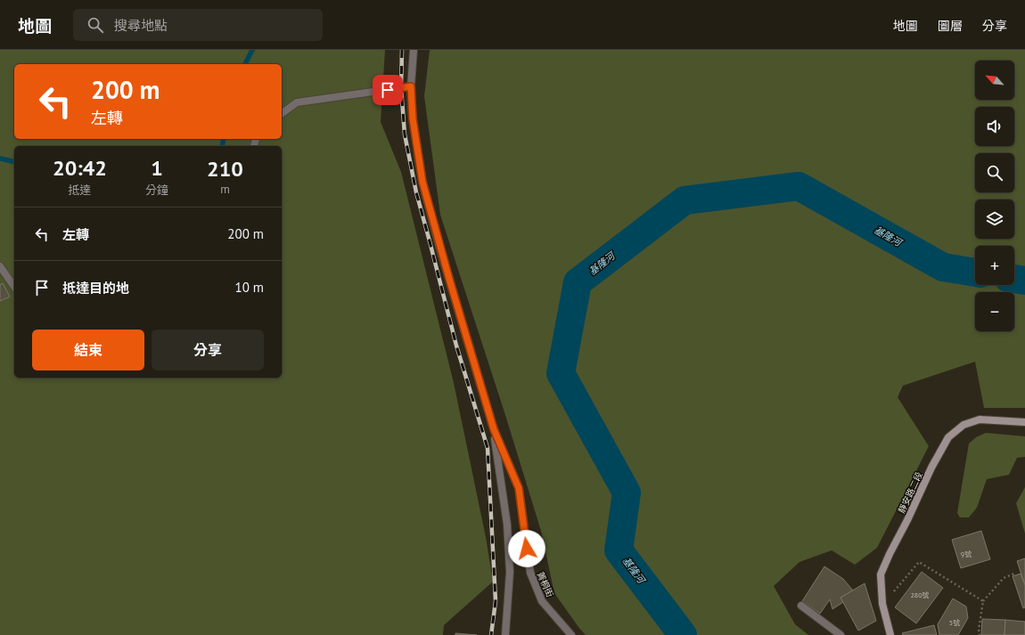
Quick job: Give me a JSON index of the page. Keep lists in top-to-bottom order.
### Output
{
  "streets": {
    "main road": ["靜安路二段"],
    "street": ["菁桐街"]
  },
  "water": ["基隆河"],
  "house_numbers": ["9號", "280號", "5號"],
  "north": "top left",
  "page": {
    "header": "地圖",
    "search": "搜尋地點",
    "nav": ["地圖", "圖層", "分享"],
    "map_buttons": ["+", "−"],
    "turn": ["200 m", "左轉"],
    "eta": [
      "20:42",
      "抵達",
      "1",
      "分鐘",
      "210",
      "m"
    ],
    "list": [
      {
        "name": "左轉",
        "value": "200 m"
      },
      {
        "name": "抵達目的地",
        "value": "10 m"
      }
    ],
    "buttons": ["結束", "分享"]
  }
}
